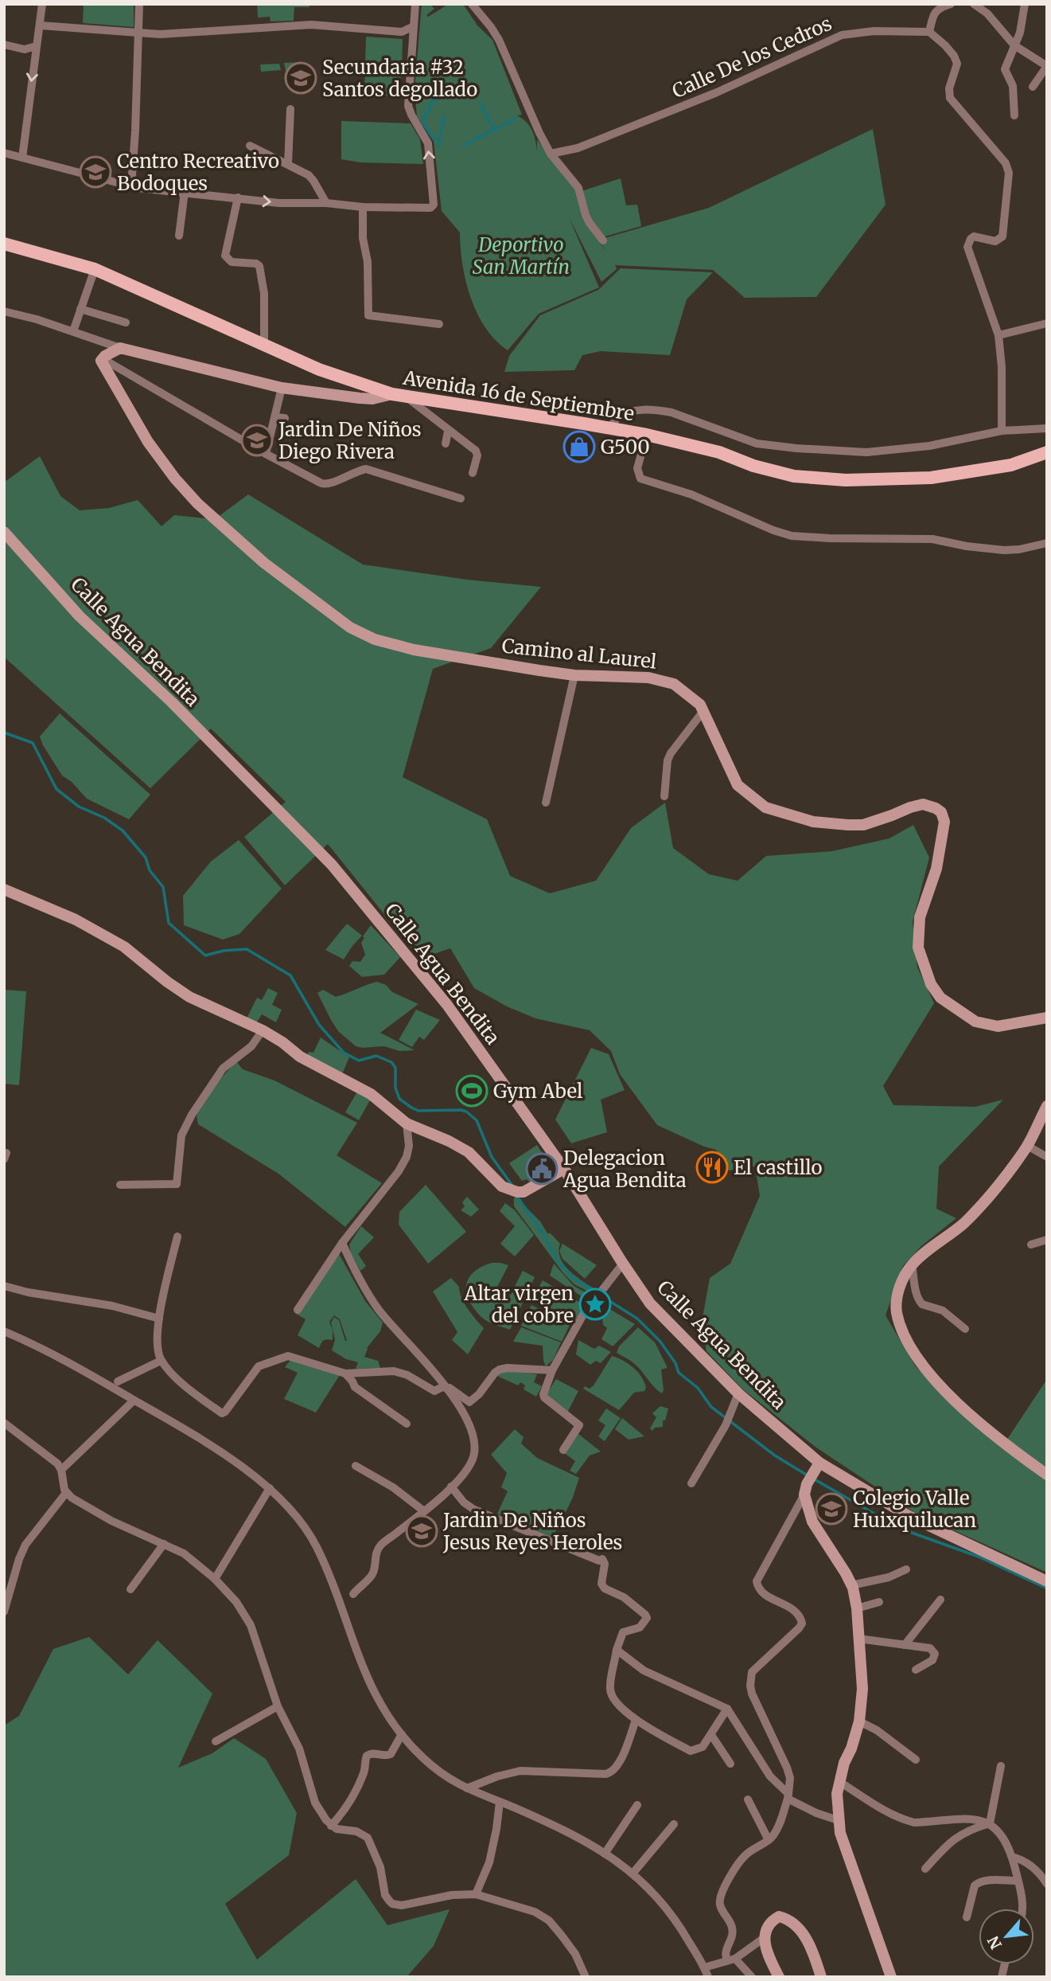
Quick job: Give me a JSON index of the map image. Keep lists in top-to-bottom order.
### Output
{
  "streets": {
    "main road": ["Avenida 16 de Septiembre", "Calle Agua Bendita", "Camino al Laurel"],
    "street": ["Calle De los Cedros"]
  },
  "parks": ["Deportivo San Martín"],
  "places": {
    "school or university": [
      "Secundaria #32 Santos degollado",
      "Centro Recreativo Bodoques",
      "Jardin De Niños Diego Rivera",
      "Colegio Valle Huixquilucan",
      "Jardin De Niños Jesus Reyes Heroles"
    ],
    "shop": ["G500"],
    "sports": ["Gym Abel"],
    "restaurant": ["El castillo"],
    "public building": ["Delegacion Agua Bendita"],
    "place": ["Altar virgen del cobre"]
  },
  "north": "bottom left"
}
